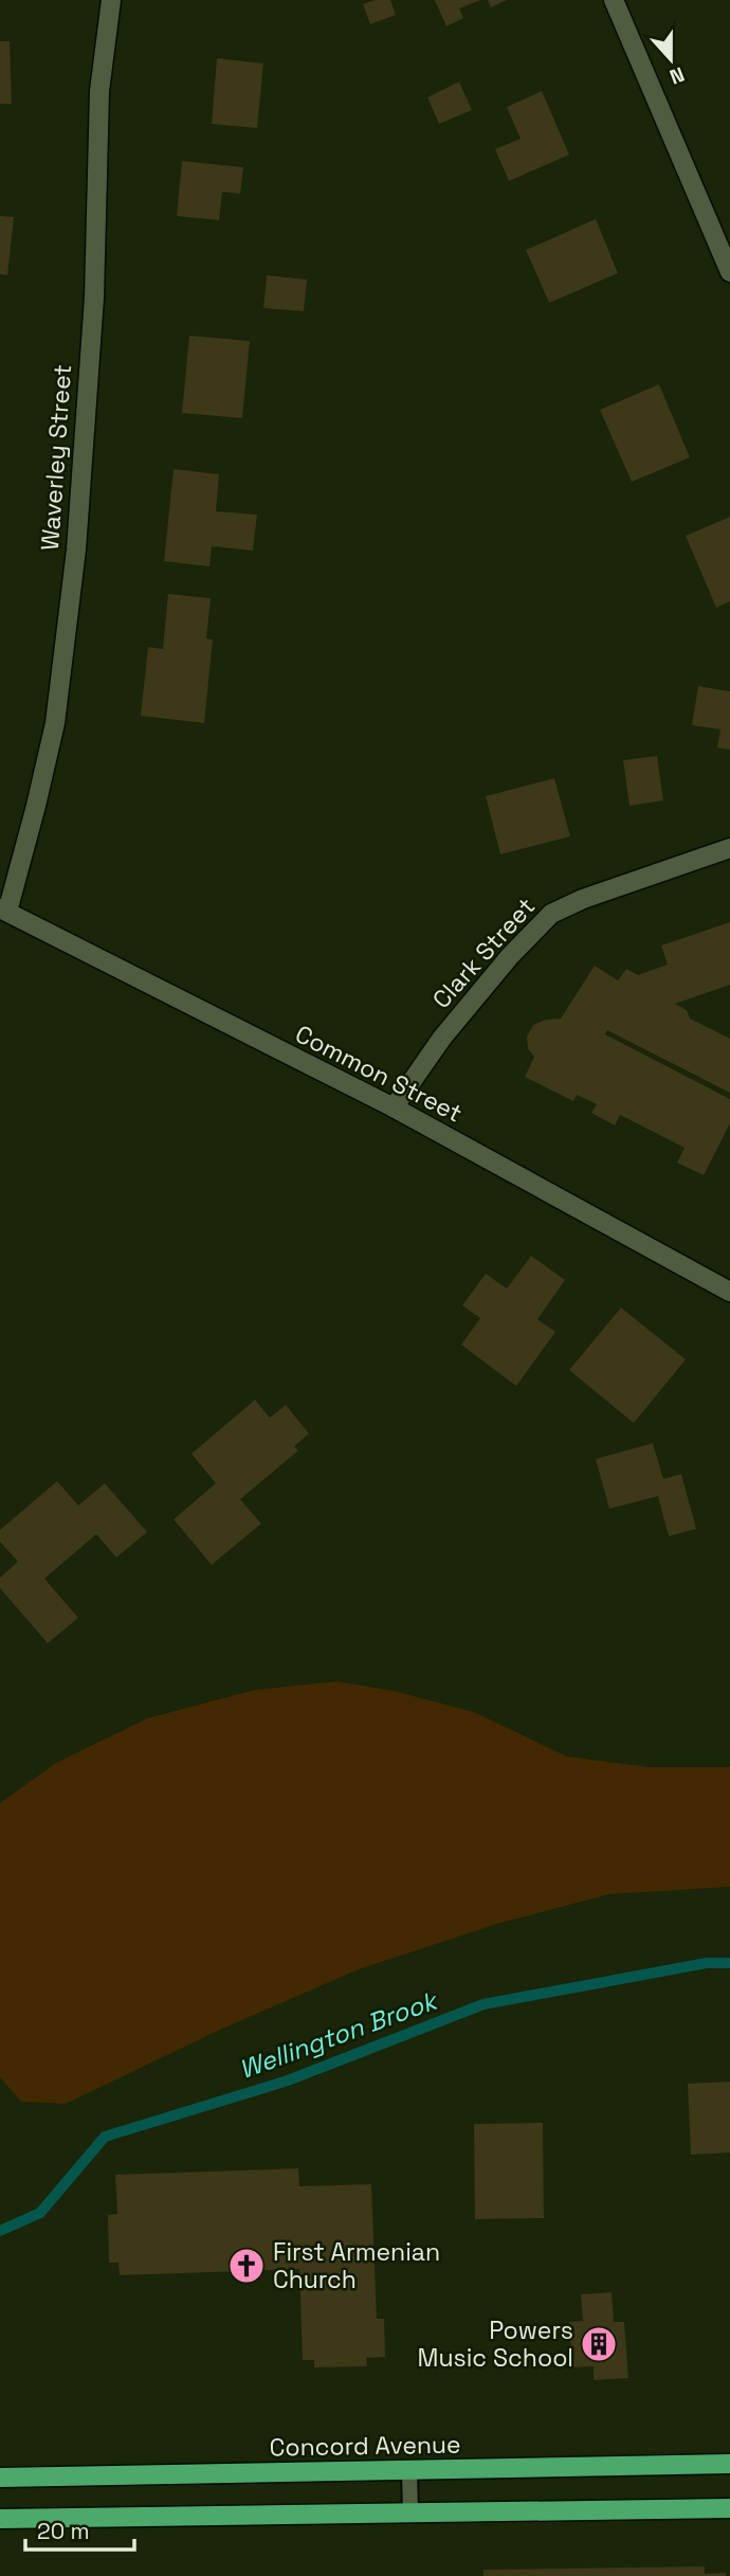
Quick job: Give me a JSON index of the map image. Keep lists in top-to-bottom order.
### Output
{
  "streets": {
    "main road": ["Concord Avenue"],
    "street": ["Waverley Street", "Clark Street", "Common Street"]
  },
  "crossings": [
    ["Waverley Street", "Common Street"],
    ["Clark Street", "Common Street"]
  ],
  "water": ["Wellington Brook"],
  "places": {
    "church": ["First Armenian Church"],
    "building": ["Powers Music School"]
  },
  "scale_bar": "20 m",
  "north": "bottom"
}
